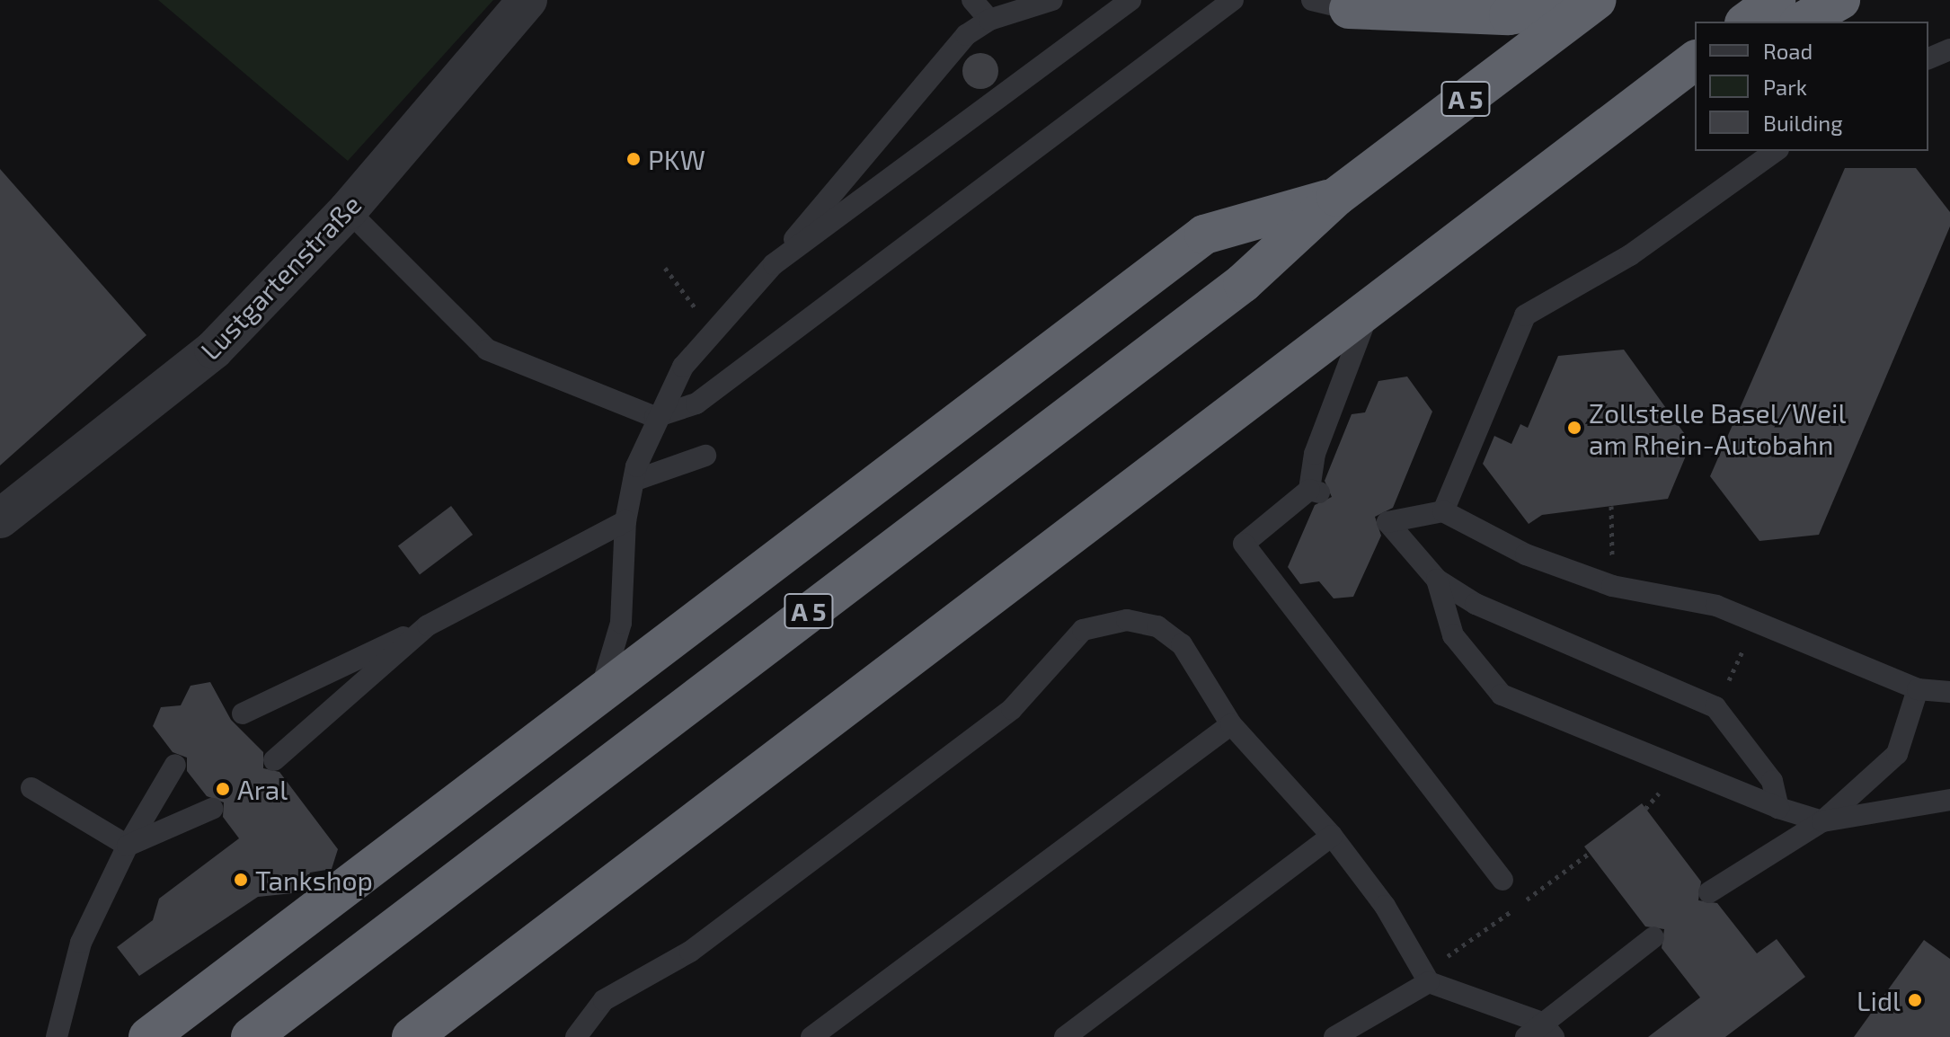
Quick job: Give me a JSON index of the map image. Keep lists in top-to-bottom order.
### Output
{
  "streets": {
    "highway": ["A 5"],
    "street": ["Lustgartenstraße"]
  },
  "places": [
    "PKW",
    "Zollstelle Basel/Weil am Rhein-Autobahn",
    "Aral",
    "Tankshop",
    "Lidl"
  ],
  "legend": ["Road", "Park", "Building"]
}
